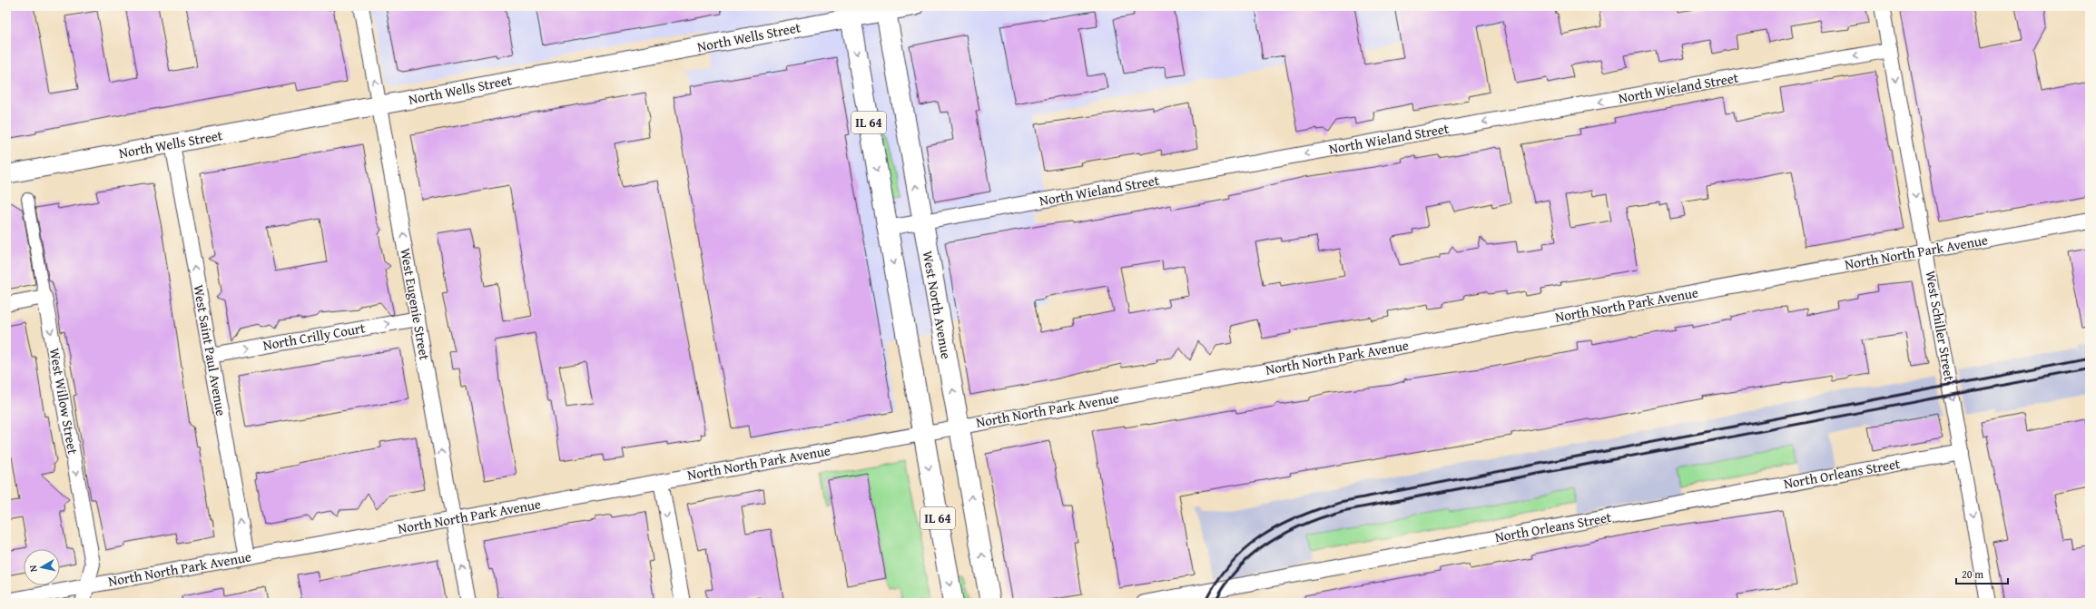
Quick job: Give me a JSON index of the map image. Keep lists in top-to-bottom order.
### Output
{
  "streets": {
    "main road": ["IL 64", "West North Avenue"],
    "street": [
      "North Wells Street",
      "North Wieland Street",
      "North North Park Avenue",
      "West Eugenie Street",
      "West Schiller Street",
      "North Crilly Court",
      "West Saint Paul Avenue",
      "West Willow Street",
      "North Orleans Street"
    ]
  },
  "crossings": [
    ["North Wells Street", "IL 64"],
    ["North Wells Street", "West Eugenie Street"],
    ["North Wells Street", "West North Avenue"],
    ["North Wells Street", "West Saint Paul Avenue"],
    ["North Wieland Street", "IL 64"],
    ["North Wieland Street", "West North Avenue"],
    ["North Wieland Street", "West Schiller Street"],
    ["IL 64", "North North Park Avenue"],
    ["North North Park Avenue", "West Eugenie Street"],
    ["North North Park Avenue", "West North Avenue"],
    ["North North Park Avenue", "West Schiller Street"],
    ["North North Park Avenue", "West Saint Paul Avenue"],
    ["North North Park Avenue", "West Willow Street"],
    ["West Eugenie Street", "North Crilly Court"],
    ["West Schiller Street", "North Orleans Street"],
    ["North Crilly Court", "West Saint Paul Avenue"]
  ],
  "one_way": [
    "North Wieland Street",
    "West Eugenie Street",
    "West Schiller Street",
    "North Crilly Court",
    "West Saint Paul Avenue",
    "West Willow Street"
  ],
  "scale_bar": "20 m",
  "north": "left"
}
